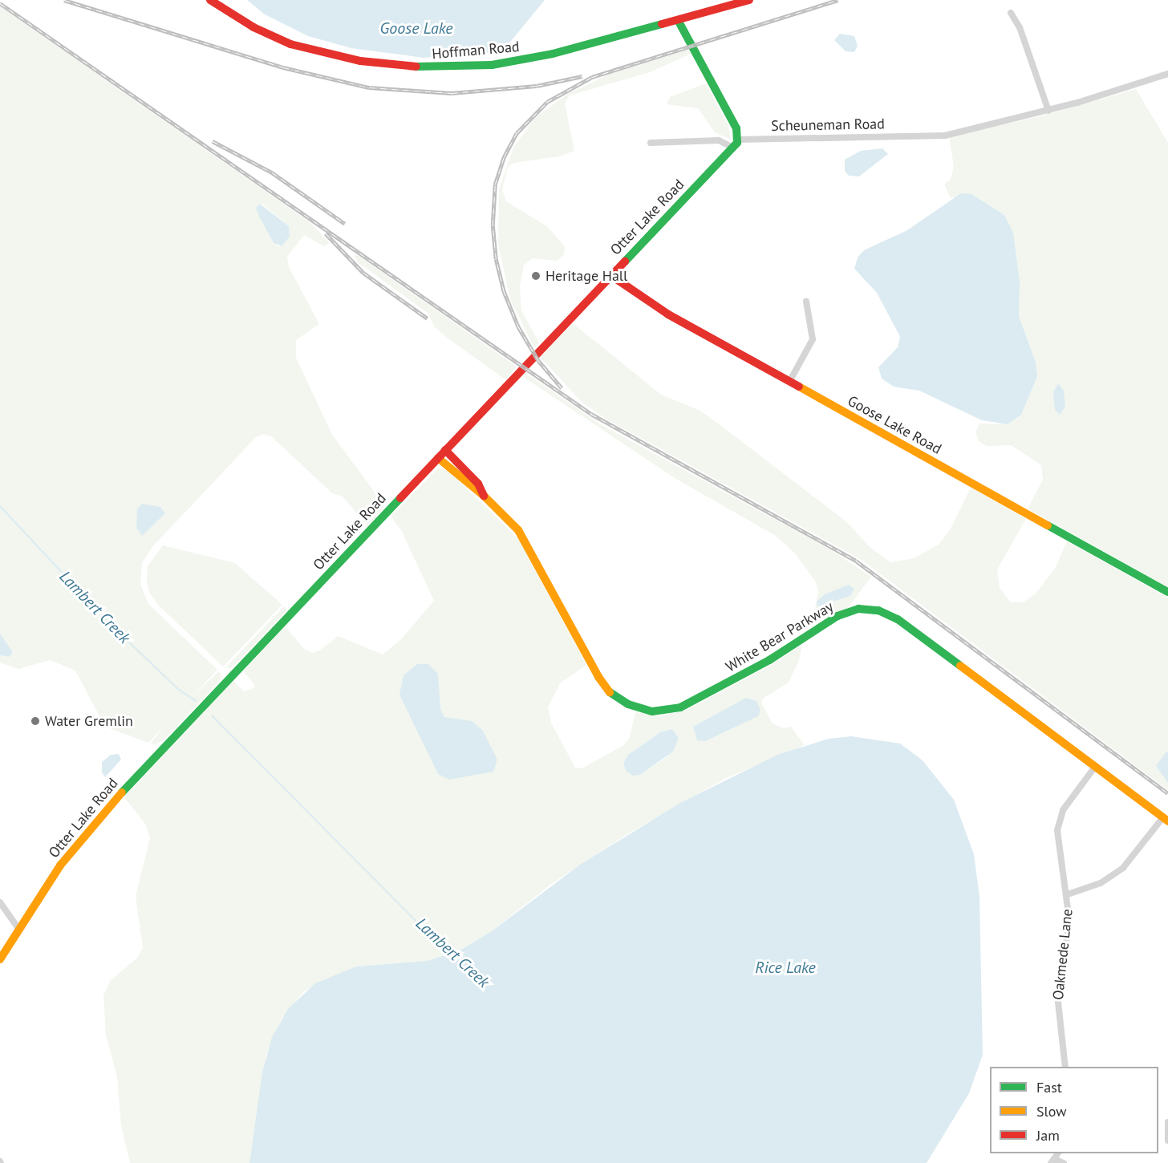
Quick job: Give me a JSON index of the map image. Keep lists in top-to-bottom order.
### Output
{
  "streets": {
    "street": [
      "Hoffman Road",
      "Scheuneman Road",
      "Otter Lake Road",
      "Goose Lake Road",
      "White Bear Parkway",
      "Oakmede Lane"
    ]
  },
  "crossings": [
    ["Scheuneman Road", "Otter Lake Road"],
    ["Otter Lake Road", "Goose Lake Road"],
    ["Otter Lake Road", "White Bear Parkway"],
    ["White Bear Parkway", "Oakmede Lane"]
  ],
  "water": ["Goose Lake", "Lambert Creek", "Rice Lake"],
  "places": ["Heritage Hall", "Water Gremlin"],
  "legend": ["Fast", "Slow", "Jam"]
}
